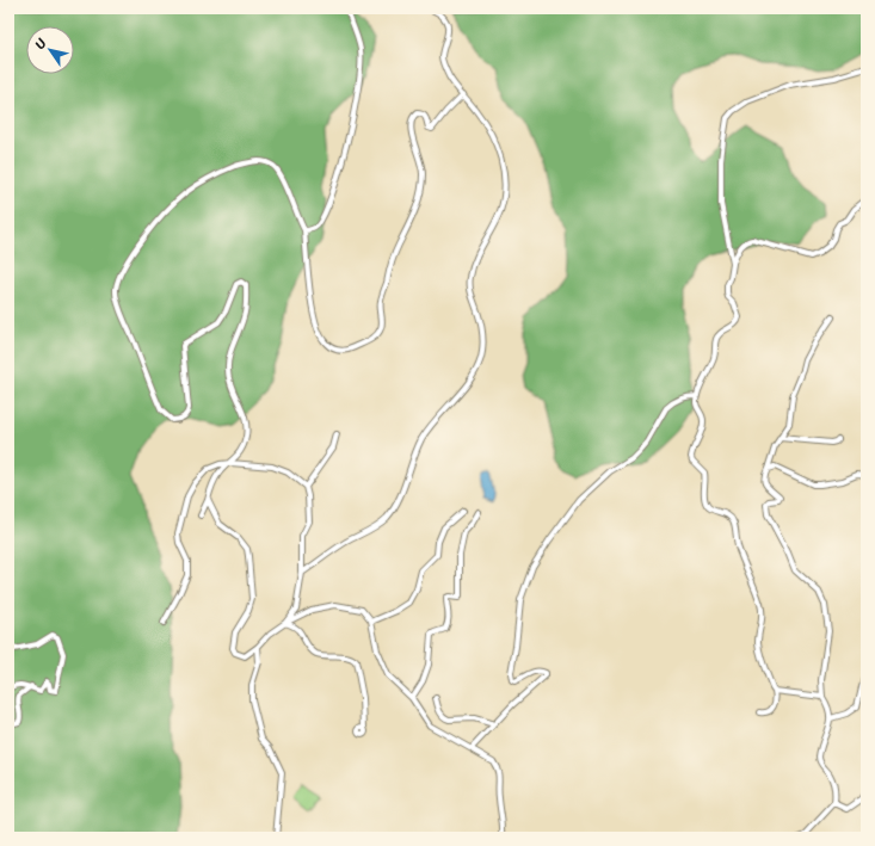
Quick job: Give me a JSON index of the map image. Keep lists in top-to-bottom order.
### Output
{
  "north": "top left"
}
